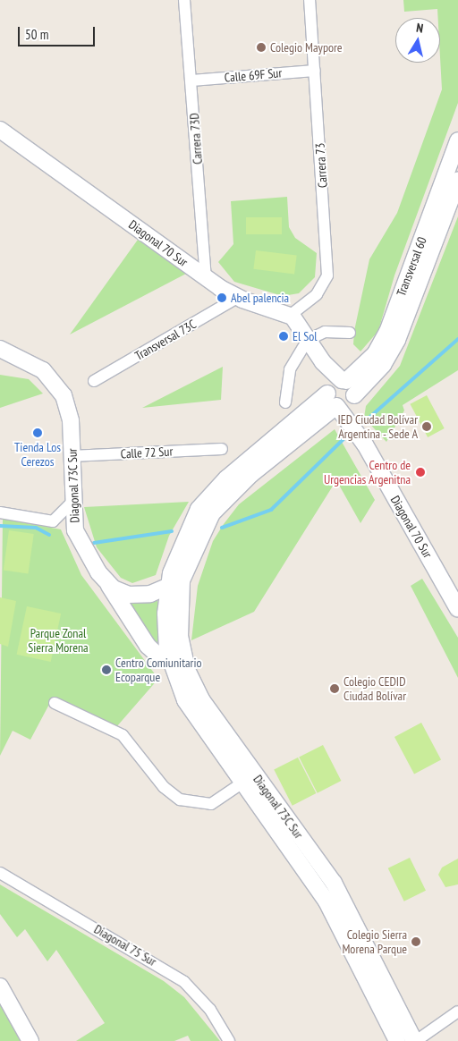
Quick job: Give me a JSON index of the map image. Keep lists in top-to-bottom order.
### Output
{
  "streets": {
    "street": [
      "Calle 69F Sur",
      "Carrera 73D",
      "Carrera 73",
      "Diagonal 70 Sur",
      "Transversal 60",
      "Transversal 73C",
      "Calle 72 Sur",
      "Diagonal 73C Sur",
      "Diagonal 75 Sur"
    ]
  },
  "crossings": [
    ["Calle 69F Sur", "Carrera 73D"],
    ["Calle 69F Sur", "Carrera 73"],
    ["Carrera 73D", "Diagonal 70 Sur"],
    ["Carrera 73", "Diagonal 70 Sur"],
    ["Diagonal 70 Sur", "Transversal 60"],
    ["Diagonal 70 Sur", "Transversal 73C"],
    ["Transversal 60", "Diagonal 73C Sur"],
    ["Calle 72 Sur", "Diagonal 73C Sur"]
  ],
  "parks": ["Parque Zonal Sierra Morena"],
  "places": [
    "Colegio Maypore",
    "Abel palencia",
    "El Sol",
    "IED Ciudad Bolívar Argentina - Sede A",
    "Tienda Los Cerezos",
    "Centro de Urgencias Argenitna",
    "Centro Comiunitario Ecoparque",
    "Colegio CEDID Ciudad Bolívar",
    "Colegio Sierra Morena Parque"
  ],
  "scale_bar": "50 m",
  "north": "top"
}
